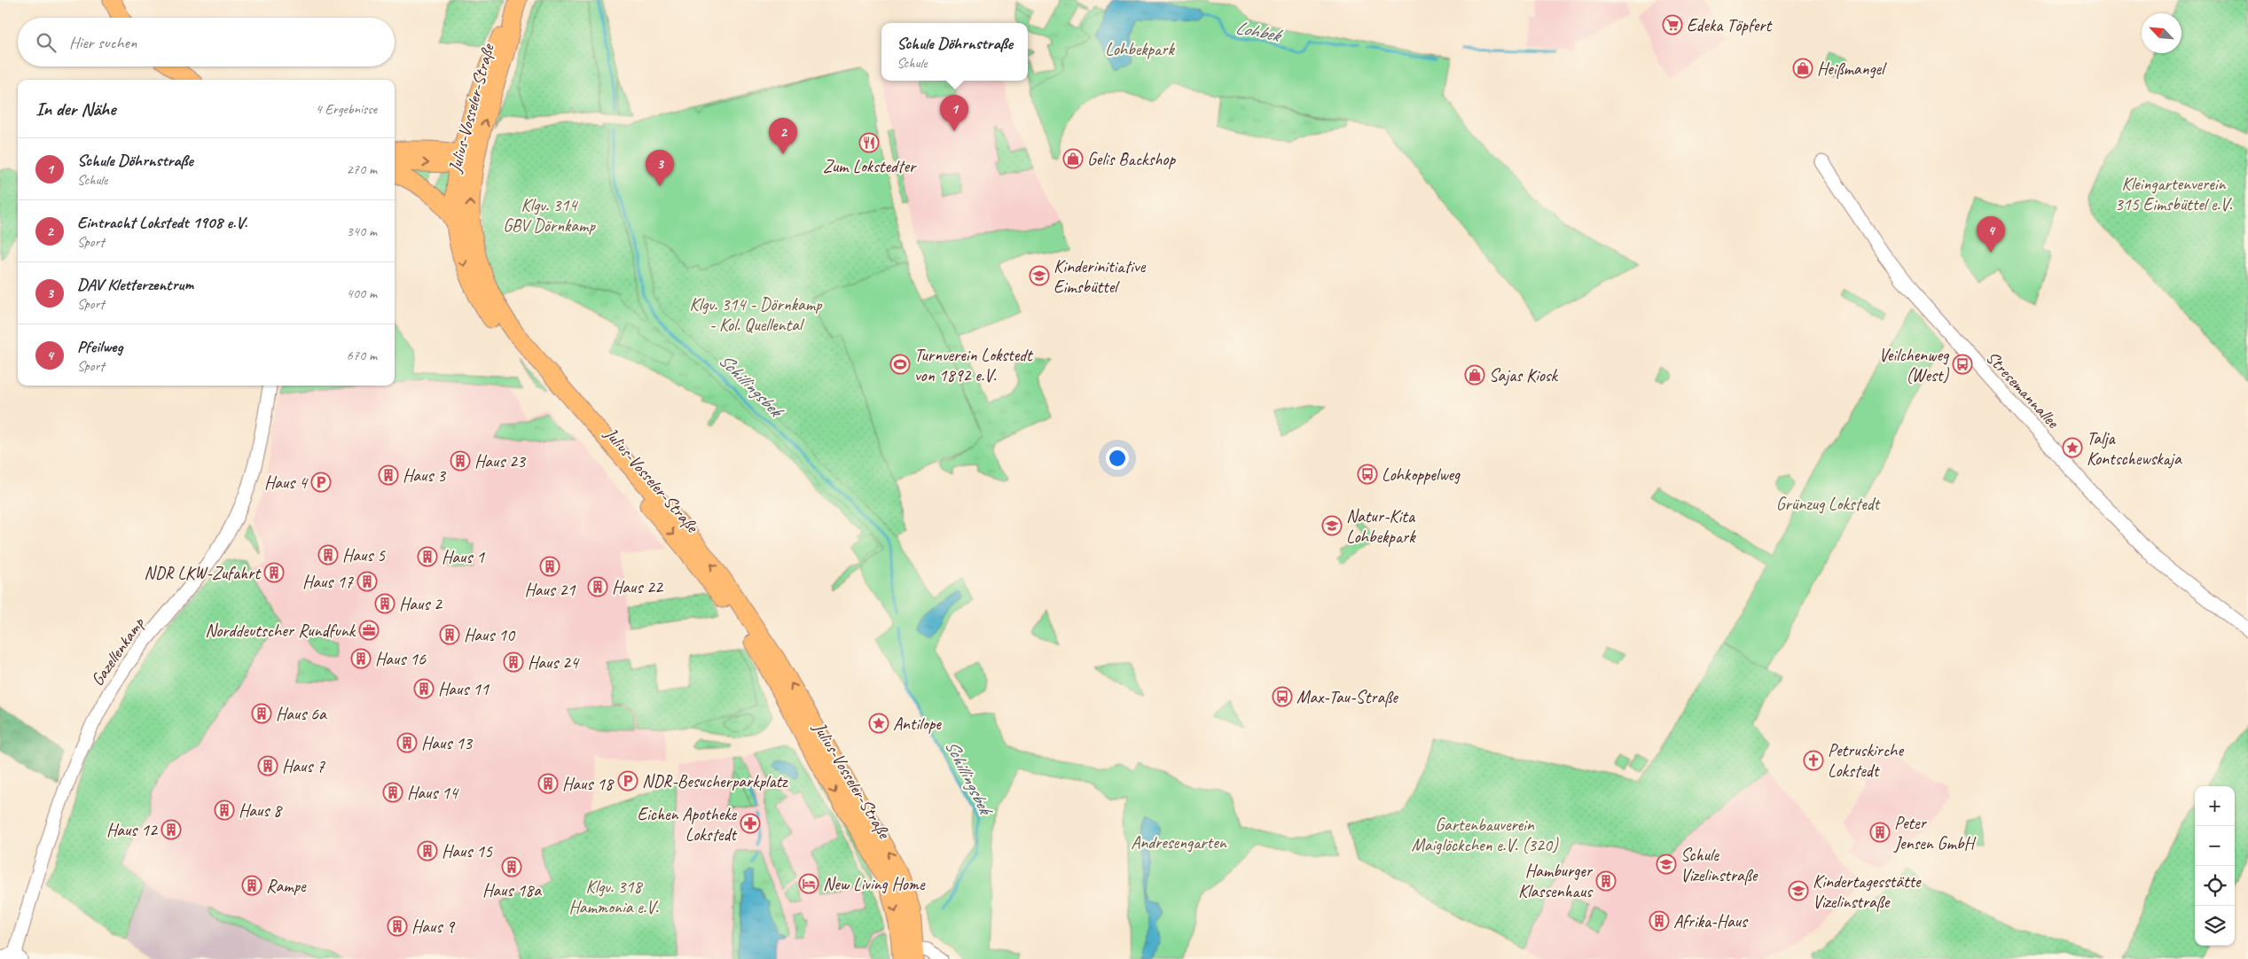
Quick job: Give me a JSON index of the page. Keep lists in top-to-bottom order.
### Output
{
  "streets": {
    "main road": ["Julius-Vosseler-Straße"],
    "street": ["Stresemannallee", "Gazellenkamp"]
  },
  "water": ["Lohbek", "Schillingsbek"],
  "parks": [
    "Lohbekpark",
    "Kleingartenverein 315 Eimsbüttel e.V.",
    "Klgv. 314 GBV Dörnkamp",
    "Klgv. 314 - Dörnkamp - Kol. Quellental",
    "Grünzug Lokstedt",
    "Gartenbauverein Maiglöckchen e.V. (320)",
    "Andresengarten",
    "Klgv. 318 Hammonia e.V."
  ],
  "places": {
    "supermarket": ["Edeka Töpfert"],
    "shop": ["Heißmangel", "Gelis Backshop", "Sajas Kiosk"],
    "restaurant": ["Zum Lokstedter"],
    "school or university": [
      "Kinderinitiative Eimsbüttel",
      "Natur-Kita Lohbekpark",
      "Schule Vizelinstraße",
      "Kindertagesstätte Vizelinstraße"
    ],
    "sports": ["Turnverein Lokstedt von 1892 e.V."],
    "bus stop": ["Veilchenweg (West)", "Lohkoppelweg", "Max-Tau-Straße"],
    "place": ["Talja Kontschewskaja", "Antilope"],
    "building": [
      "Haus 23",
      "Haus 3",
      "Haus 5",
      "Haus 1",
      "Haus 21",
      "NDR LKW-Zufahrt",
      "Haus 17",
      "Haus 22",
      "Haus 2",
      "Haus 10",
      "Haus 16",
      "Haus 24",
      "Haus 11",
      "Haus 6a",
      "Haus 13",
      "Haus 7",
      "Haus 18",
      "Haus 14",
      "Haus 8",
      "Haus 12",
      "Peter Jensen GmbH",
      "Haus 15",
      "Haus 18a",
      "Hamburger Klassenhaus",
      "Rampe",
      "Afrika-Haus",
      "Haus 9"
    ],
    "parking": ["Haus 4", "NDR-Besucherparkplatz"],
    "office": ["Norddeutscher Rundfunk"],
    "church": ["Petruskirche Lokstedt"],
    "pharmacy": ["Eichen Apotheke Lokstedt"],
    "hotel": ["New Living Home"]
  },
  "north": "top left",
  "page": {
    "search": "Hier suchen",
    "popup": ["Schule Döhrnstraße", "Schule"],
    "heading": ["In der Nähe", "4 Ergebnisse"],
    "pins": [
      "1",
      "2",
      "3",
      "4"
    ],
    "list": [
      {
        "mark": "1",
        "name": "Schule Döhrnstraße",
        "note": "Schule",
        "value": "270 m"
      },
      {
        "mark": "2",
        "name": "Eintracht Lokstedt 1908 e.V.",
        "note": "Sport",
        "value": "340 m"
      },
      {
        "mark": "3",
        "name": "DAV Kletterzentrum",
        "note": "Sport",
        "value": "400 m"
      },
      {
        "mark": "4",
        "name": "Pfeilweg",
        "note": "Sport",
        "value": "670 m"
      }
    ],
    "map_buttons": ["+", "−"]
  }
}
